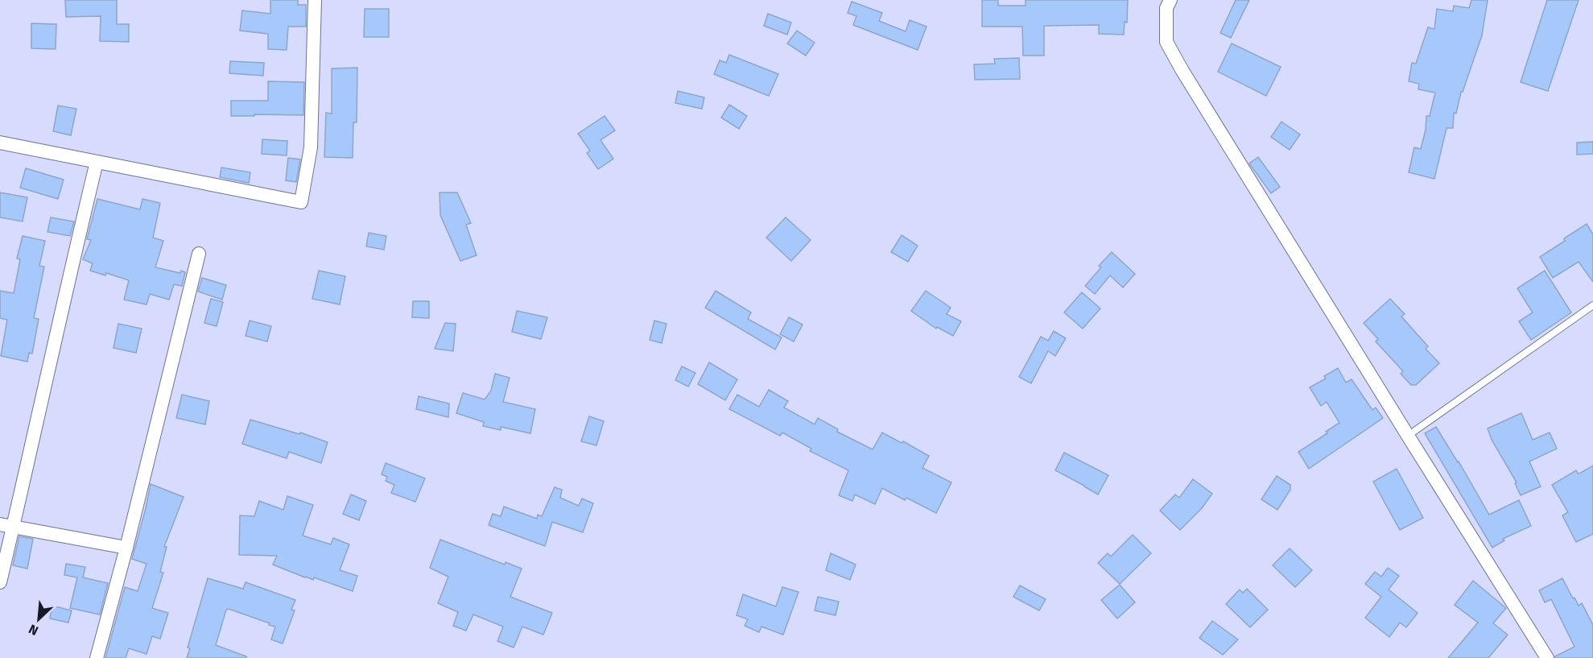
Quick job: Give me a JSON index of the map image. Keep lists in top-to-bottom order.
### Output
{
  "north": "bottom left"
}
